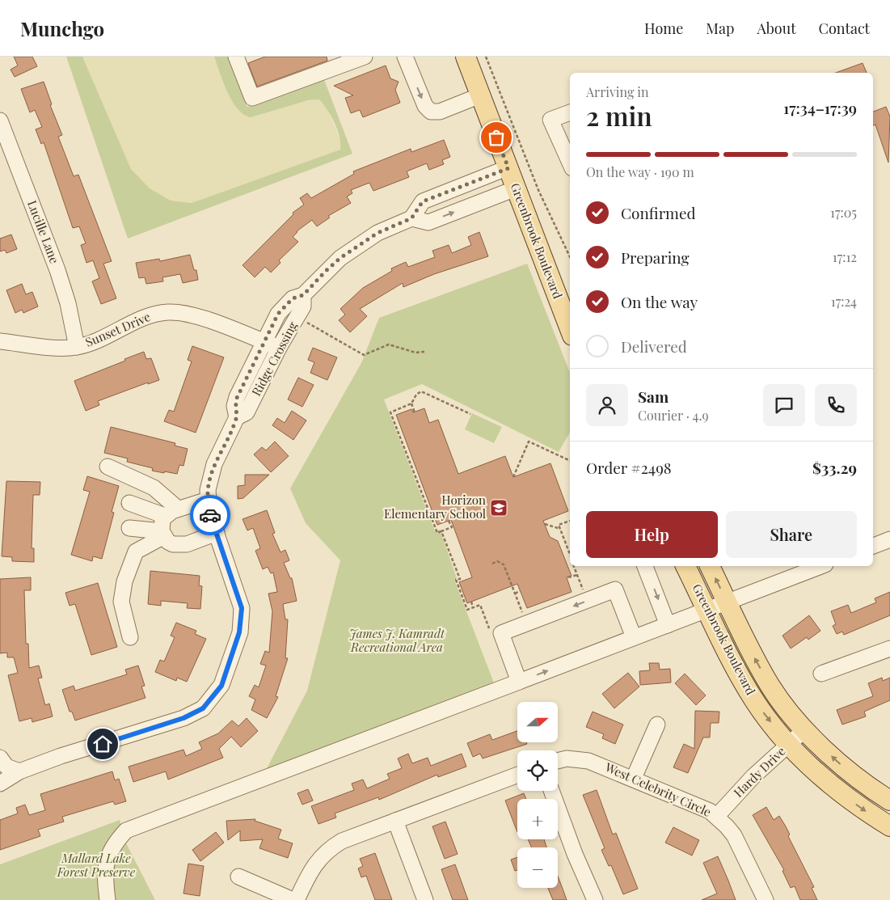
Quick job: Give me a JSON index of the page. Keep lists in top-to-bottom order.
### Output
{
  "streets": {
    "main road": ["Greenbrook Boulevard"],
    "street": [
      "Lucille Lane",
      "Sunset Drive",
      "Ridge Crossing",
      "Hardy Drive",
      "West Celebrity Circle"
    ]
  },
  "crossings": [
    ["Lucille Lane", "Sunset Drive"],
    ["Greenbrook Boulevard", "Ridge Crossing"],
    ["Greenbrook Boulevard", "Hardy Drive"],
    ["Sunset Drive", "Ridge Crossing"],
    ["Hardy Drive", "West Celebrity Circle"]
  ],
  "parks": ["James J. Kamradt Recreational Area", "Mallard Lake Forest Preserve"],
  "places": {
    "school or university": ["Horizon Elementary School"]
  },
  "north": "right",
  "page": {
    "header": "Munchgo",
    "nav": [
      "Home",
      "Map",
      "About",
      "Contact"
    ],
    "heading": ["2 min", "Arriving in", "17:34–17:39"],
    "panel": [
      "Sam",
      "Courier · 4.9",
      "Order #2498",
      "$33.29"
    ],
    "bar": "On the way · 190 m",
    "list": [
      ["Confirmed", "17:05"],
      ["Preparing", "17:12"],
      ["On the way", "17:24"],
      "Delivered"
    ],
    "buttons": ["Help", "Share"],
    "map_buttons": ["+", "−"]
  }
}
